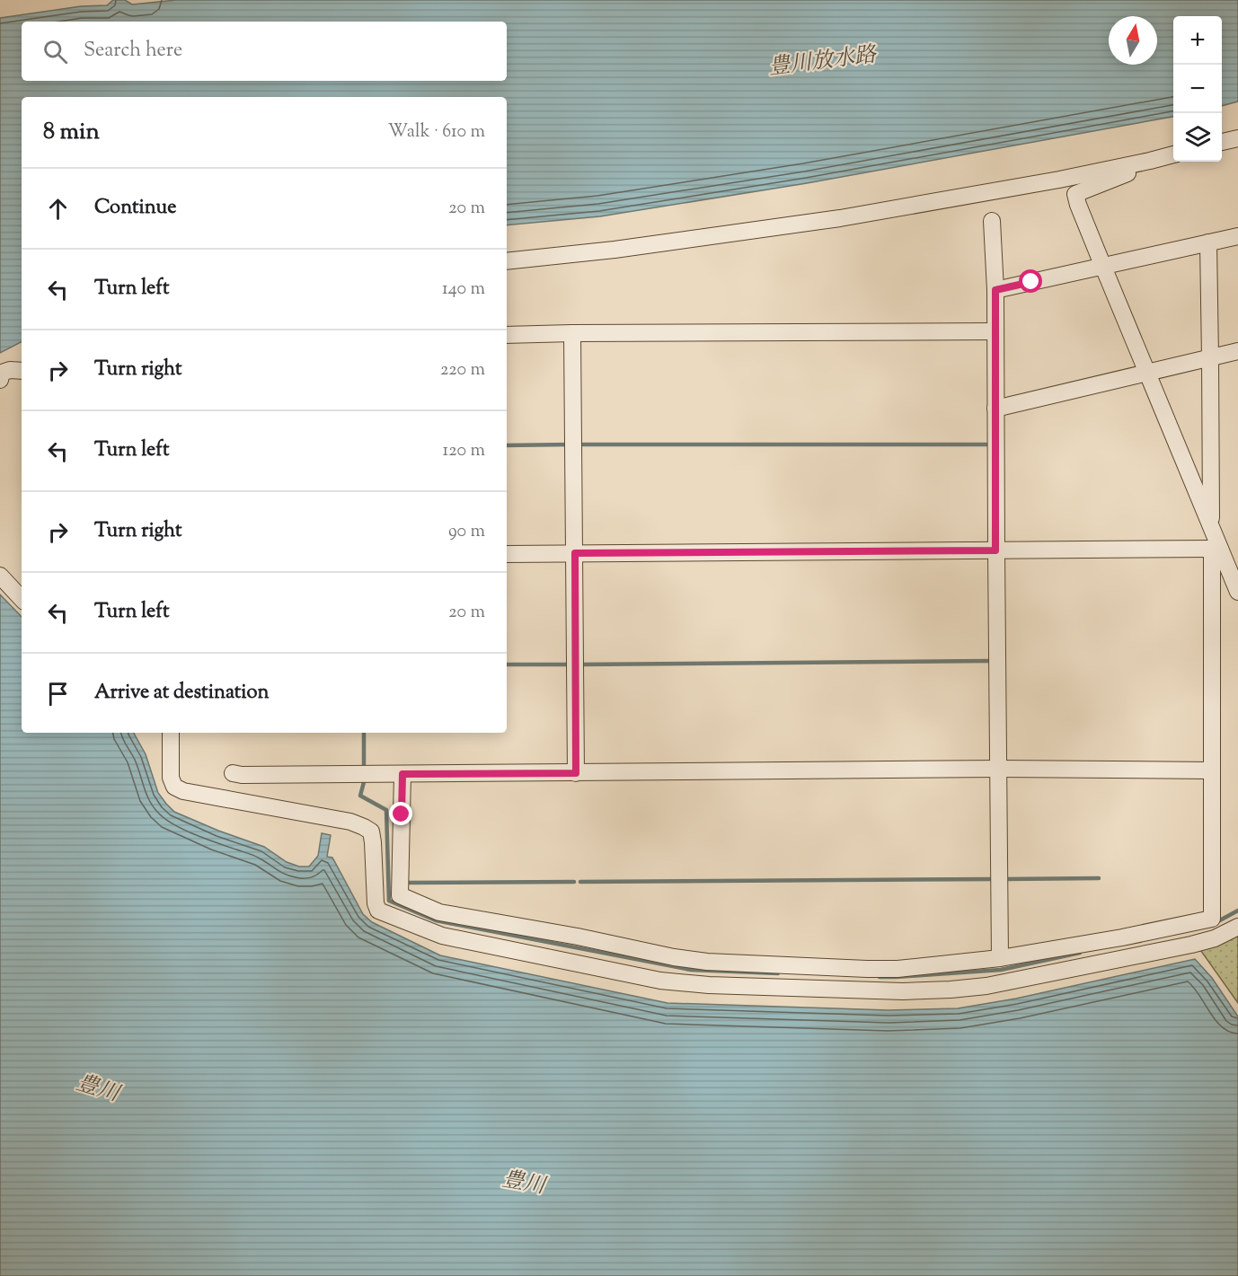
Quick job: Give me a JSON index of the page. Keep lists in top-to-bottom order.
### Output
{
  "water": ["豊川放水路", "豊川"],
  "north": "top",
  "page": {
    "map_buttons": ["+", "−"],
    "search": "Search here",
    "heading": ["8 min", "Walk · 610 m"],
    "list": [
      ["Continue", "20 m"],
      ["Turn left", "140 m"],
      ["Turn right", "220 m"],
      ["Turn left", "120 m"],
      ["Turn right", "90 m"],
      ["Turn left", "20 m"],
      "Arrive at destination"
    ]
  }
}
